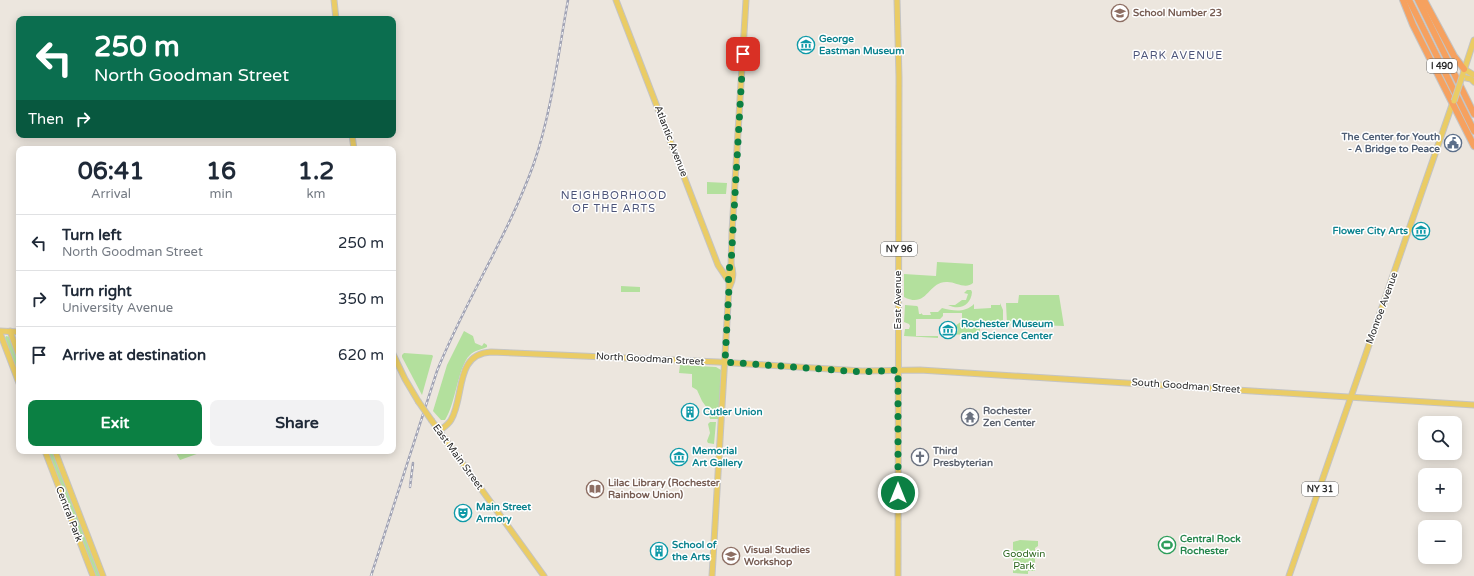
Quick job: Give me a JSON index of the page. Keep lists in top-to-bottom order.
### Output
{
  "streets": {
    "highway": ["I 490"],
    "main road": [
      "Atlantic Avenue",
      "NY 96",
      "East Avenue",
      "Monroe Avenue",
      "North Goodman Street",
      "South Goodman Street",
      "East Main Street",
      "NY 31",
      "Central Park"
    ]
  },
  "crossings": [
    ["East Avenue", "North Goodman Street"],
    ["East Avenue", "South Goodman Street"],
    ["Monroe Avenue", "South Goodman Street"],
    ["North Goodman Street", "South Goodman Street"],
    ["North Goodman Street", "East Main Street"]
  ],
  "districts": ["PARK AVENUE", "NEIGHBORHOOD OF THE ARTS"],
  "parks": ["Goodwin Park"],
  "places": {
    "school or university": ["School Number 23", "Visual Studies Workshop"],
    "museum": [
      "George Eastman Museum",
      "Flower City Arts",
      "Rochester Museum and Science Center",
      "Memorial Art Gallery"
    ],
    "public building": ["The Center for Youth - A Bridge to Peace"],
    "building": ["Cutler Union", "School of the Arts"],
    "temple": ["Rochester Zen Center"],
    "church": ["Third Presbyterian"],
    "library": ["Lilac Library (Rochester Rainbow Union)"],
    "theatre": ["Main Street Armory"],
    "sports": ["Central Rock Rochester"]
  },
  "page": {
    "turn": ["250 m", "North Goodman Street"],
    "then": "Then",
    "eta": [
      "06:41",
      "Arrival",
      "16",
      "min",
      "1.2",
      "km"
    ],
    "list": [
      {
        "name": "Turn left",
        "note": "North Goodman Street",
        "value": "250 m"
      },
      {
        "name": "Turn right",
        "note": "University Avenue",
        "value": "350 m"
      },
      {
        "name": "Arrive at destination",
        "value": "620 m"
      }
    ],
    "buttons": ["Exit", "Share"],
    "map_buttons": ["+", "−"]
  }
}
